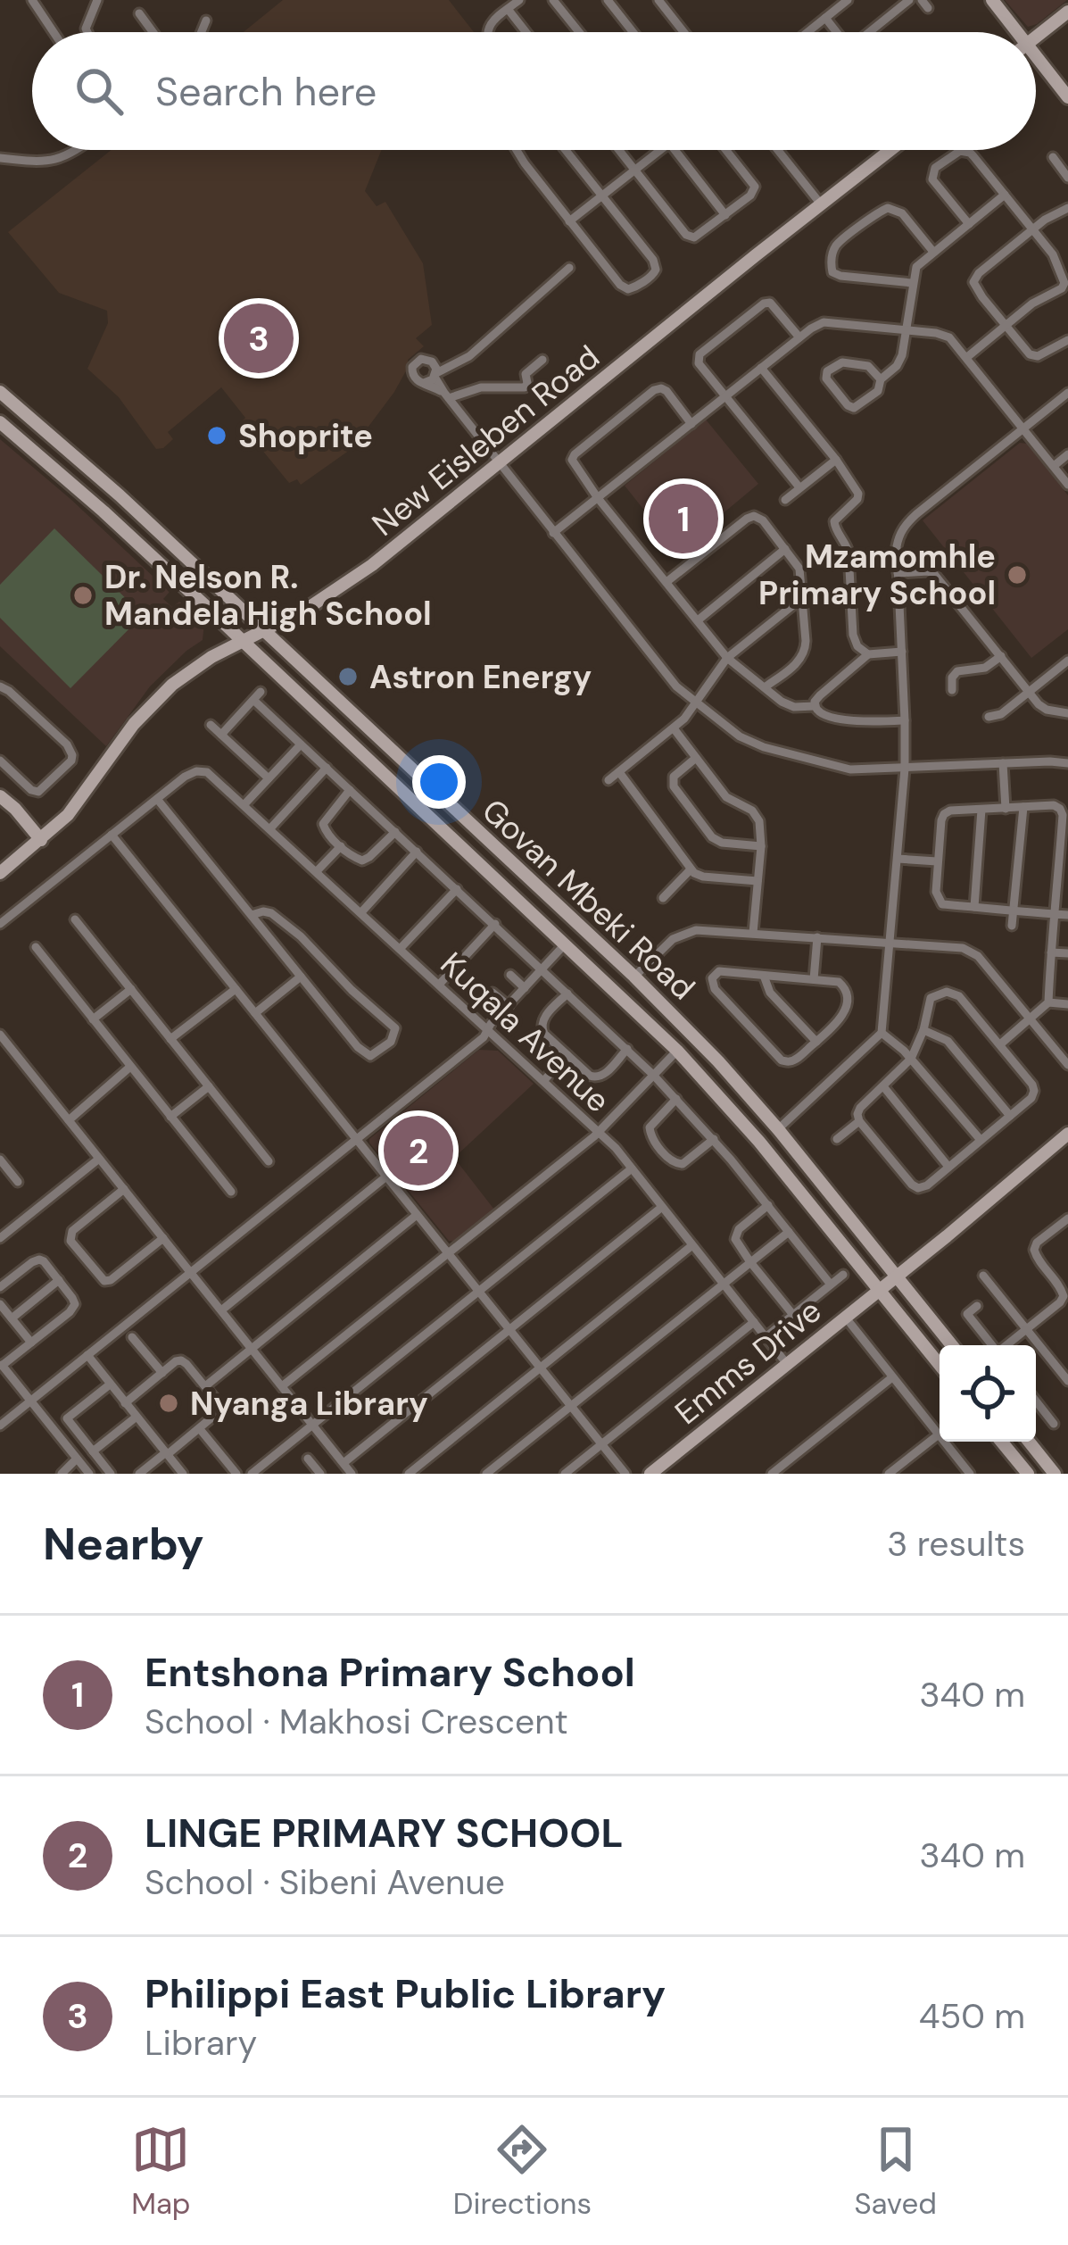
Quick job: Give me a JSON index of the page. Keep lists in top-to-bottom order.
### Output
{
  "streets": {
    "main road": ["New Eisleben Road", "Govan Mbeki Road", "Emms Drive"],
    "street": ["Kuqala Avenue"]
  },
  "crossings": [
    ["New Eisleben Road", "Govan Mbeki Road"],
    ["Govan Mbeki Road", "Emms Drive"],
    ["Kuqala Avenue", "Emms Drive"]
  ],
  "places": [
    "Shoprite",
    "Mzamomhle Primary School",
    "Dr. Nelson R. Mandela High School",
    "Astron Energy",
    "Nyanga Library"
  ],
  "page": {
    "search": "Search here",
    "pins": ["3", "1", "2"],
    "heading": ["Nearby", "3 results"],
    "list": [
      {
        "mark": "1",
        "name": "Entshona Primary School",
        "note": "School · Makhosi Crescent",
        "value": "340 m"
      },
      {
        "mark": "2",
        "name": "LINGE PRIMARY SCHOOL",
        "note": "School · Sibeni Avenue",
        "value": "340 m"
      },
      {
        "mark": "3",
        "name": "Philippi East Public Library",
        "note": "Library",
        "value": "450 m"
      }
    ],
    "nav": ["Map", "Directions", "Saved"]
  }
}
